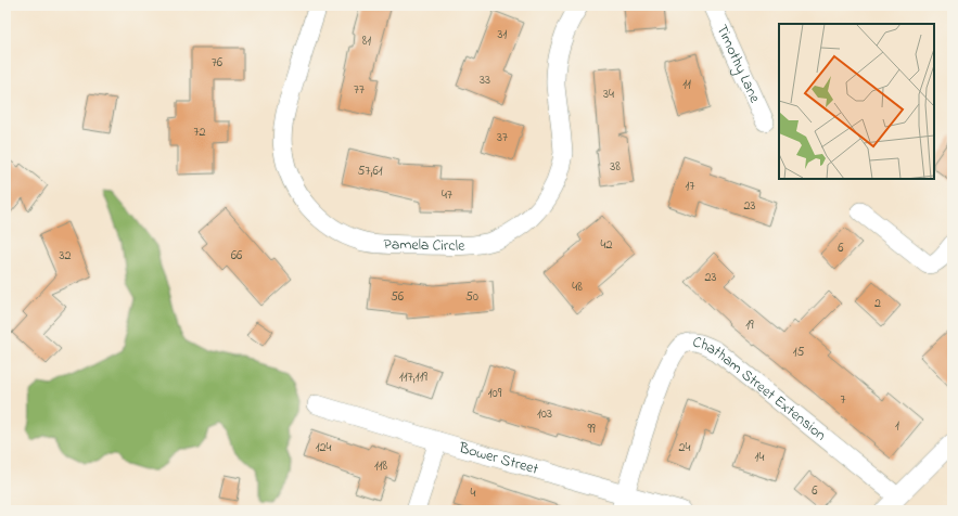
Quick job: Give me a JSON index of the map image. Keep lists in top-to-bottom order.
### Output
{
  "streets": {
    "street": [
      "Timothy Lane",
      "Pamela Circle",
      "Chatham Street Extension",
      "Bower Street"
    ]
  },
  "crossings": [
    ["Chatham Street Extension", "Bower Street"]
  ],
  "house_numbers": [
    "31",
    "81",
    "76",
    "33",
    "11",
    "77",
    "34",
    "72",
    "37",
    "38",
    "57,61",
    "17",
    "47",
    "23",
    "42",
    "6",
    "32",
    "66",
    "23",
    "48",
    "56",
    "50",
    "2",
    "19",
    "15",
    "117,119",
    "109",
    "7",
    "103",
    "1",
    "99",
    "124",
    "24",
    "14",
    "118",
    "6",
    "4"
  ]
}
